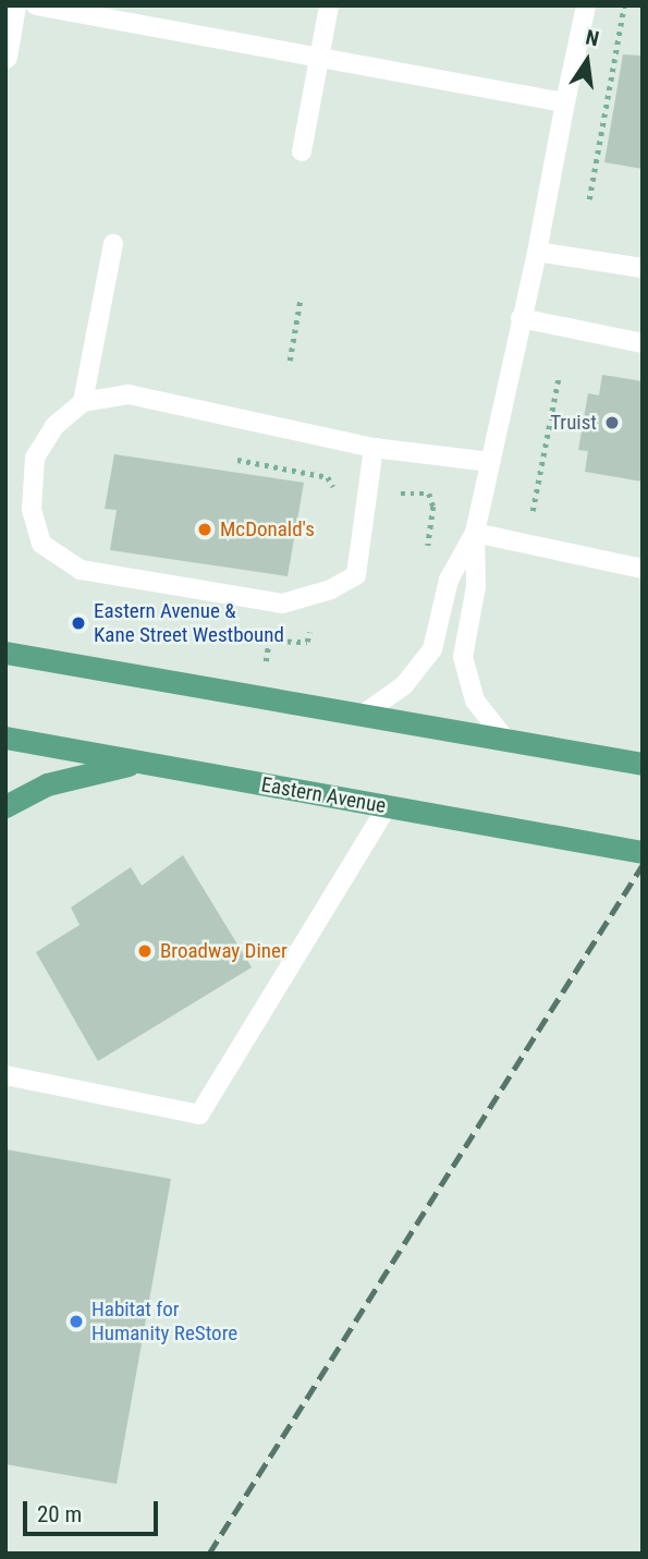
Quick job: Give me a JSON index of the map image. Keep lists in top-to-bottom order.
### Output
{
  "streets": {
    "main road": ["Eastern Avenue"]
  },
  "places": [
    "Truist",
    "McDonald's",
    "Eastern Avenue & Kane Street Westbound",
    "Broadway Diner",
    "Habitat for Humanity ReStore"
  ],
  "scale_bar": "20 m",
  "north": "top"
}
